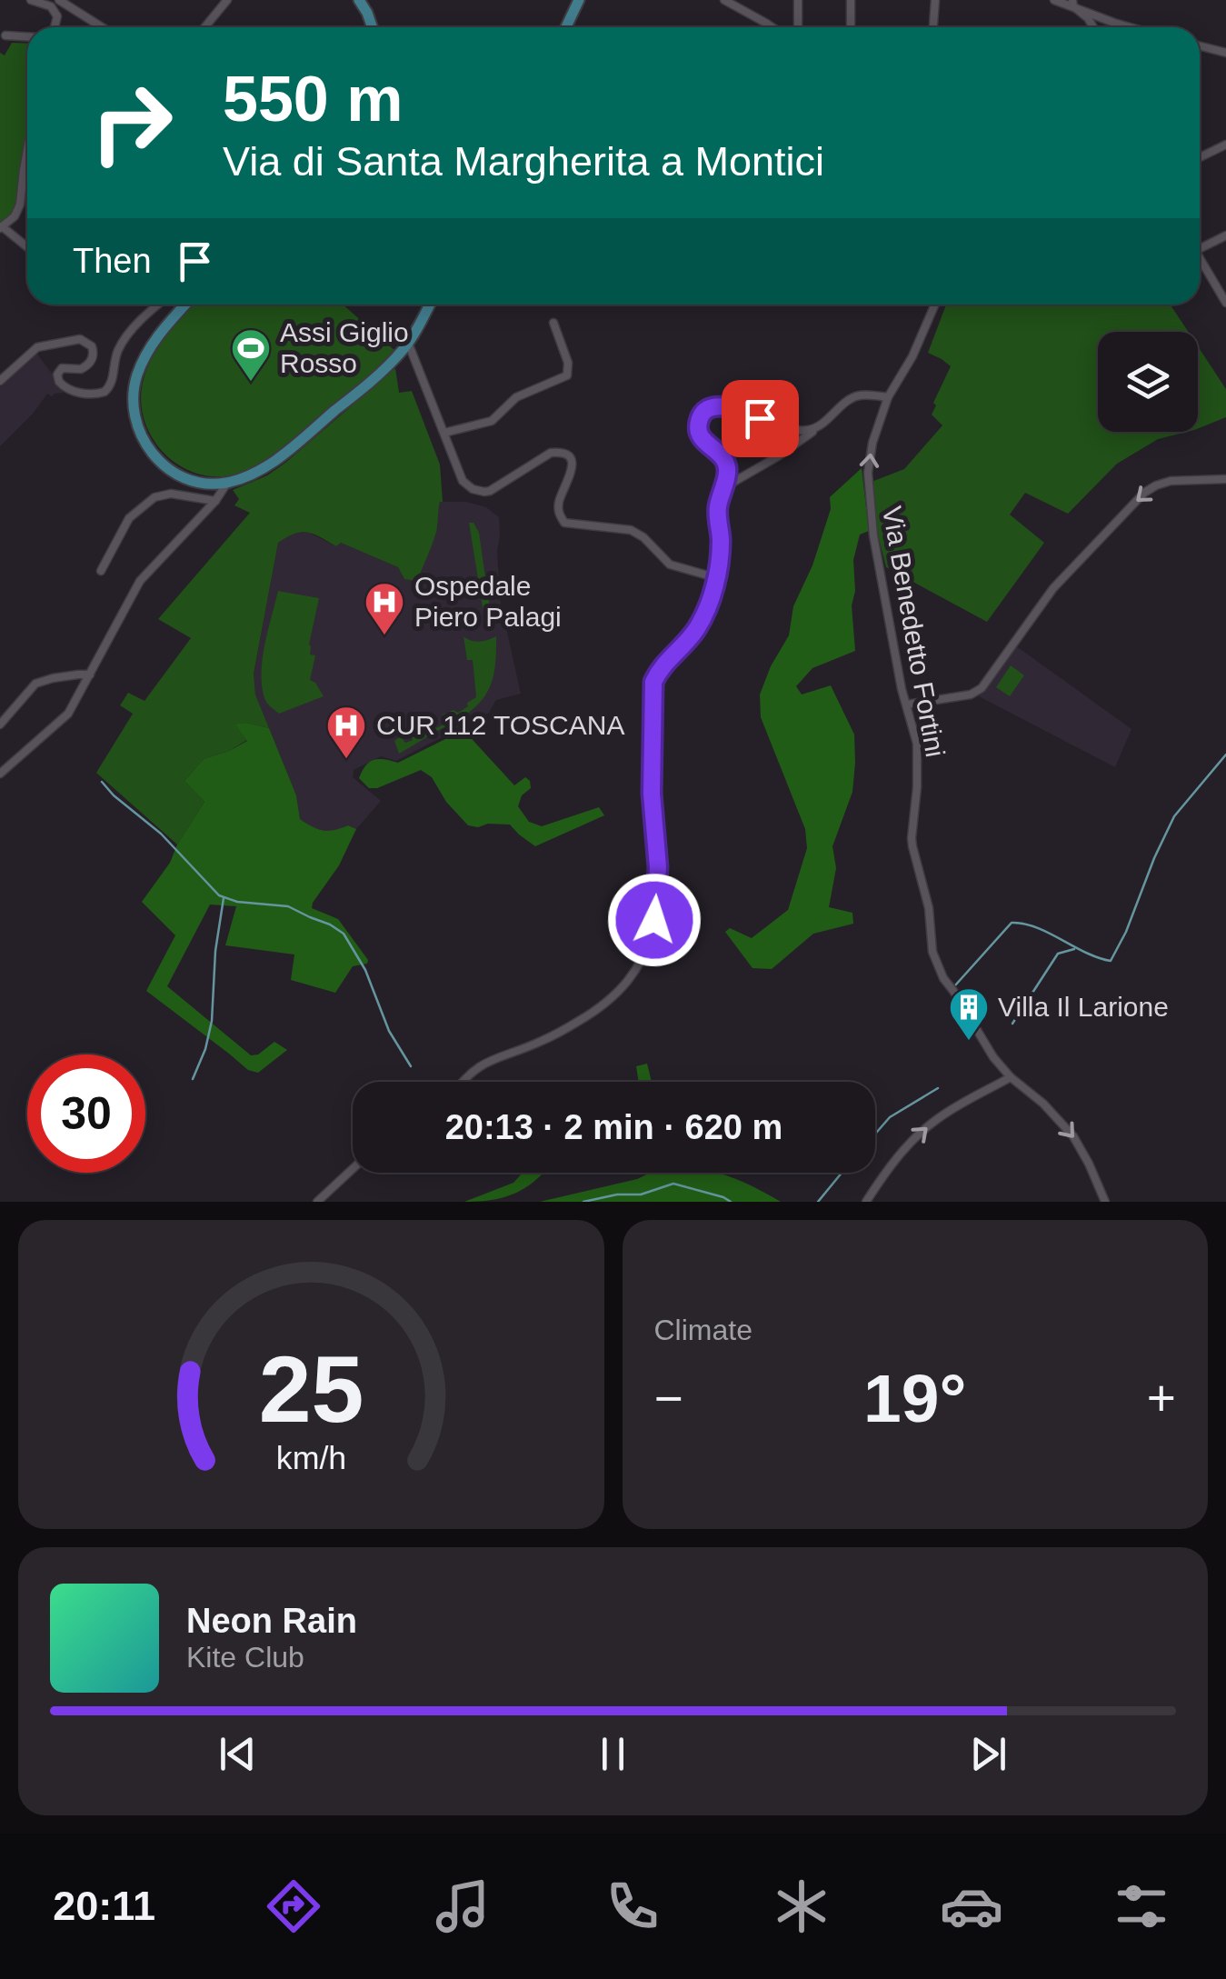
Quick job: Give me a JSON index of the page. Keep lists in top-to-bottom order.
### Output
{
  "streets": {
    "street": ["Via Benedetto Fortini"]
  },
  "places": {
    "sports": ["Assi Giglio Rosso"],
    "hospital": ["Ospedale Piero Palagi", "CUR 112 TOSCANA"],
    "building": ["Villa Il Larione"]
  },
  "page": {
    "turn": ["550 m", "Via di Santa Margherita a Montici"],
    "then": "Then",
    "limit": "30",
    "trip": "20:13 · 2 min · 620 m",
    "tile": "Climate",
    "heat": ["−", "19°", "+"],
    "song": ["Neon Rain", "Kite Club"],
    "tabs": "20:11",
    "gauge": ["25", "km/h"]
  }
}
